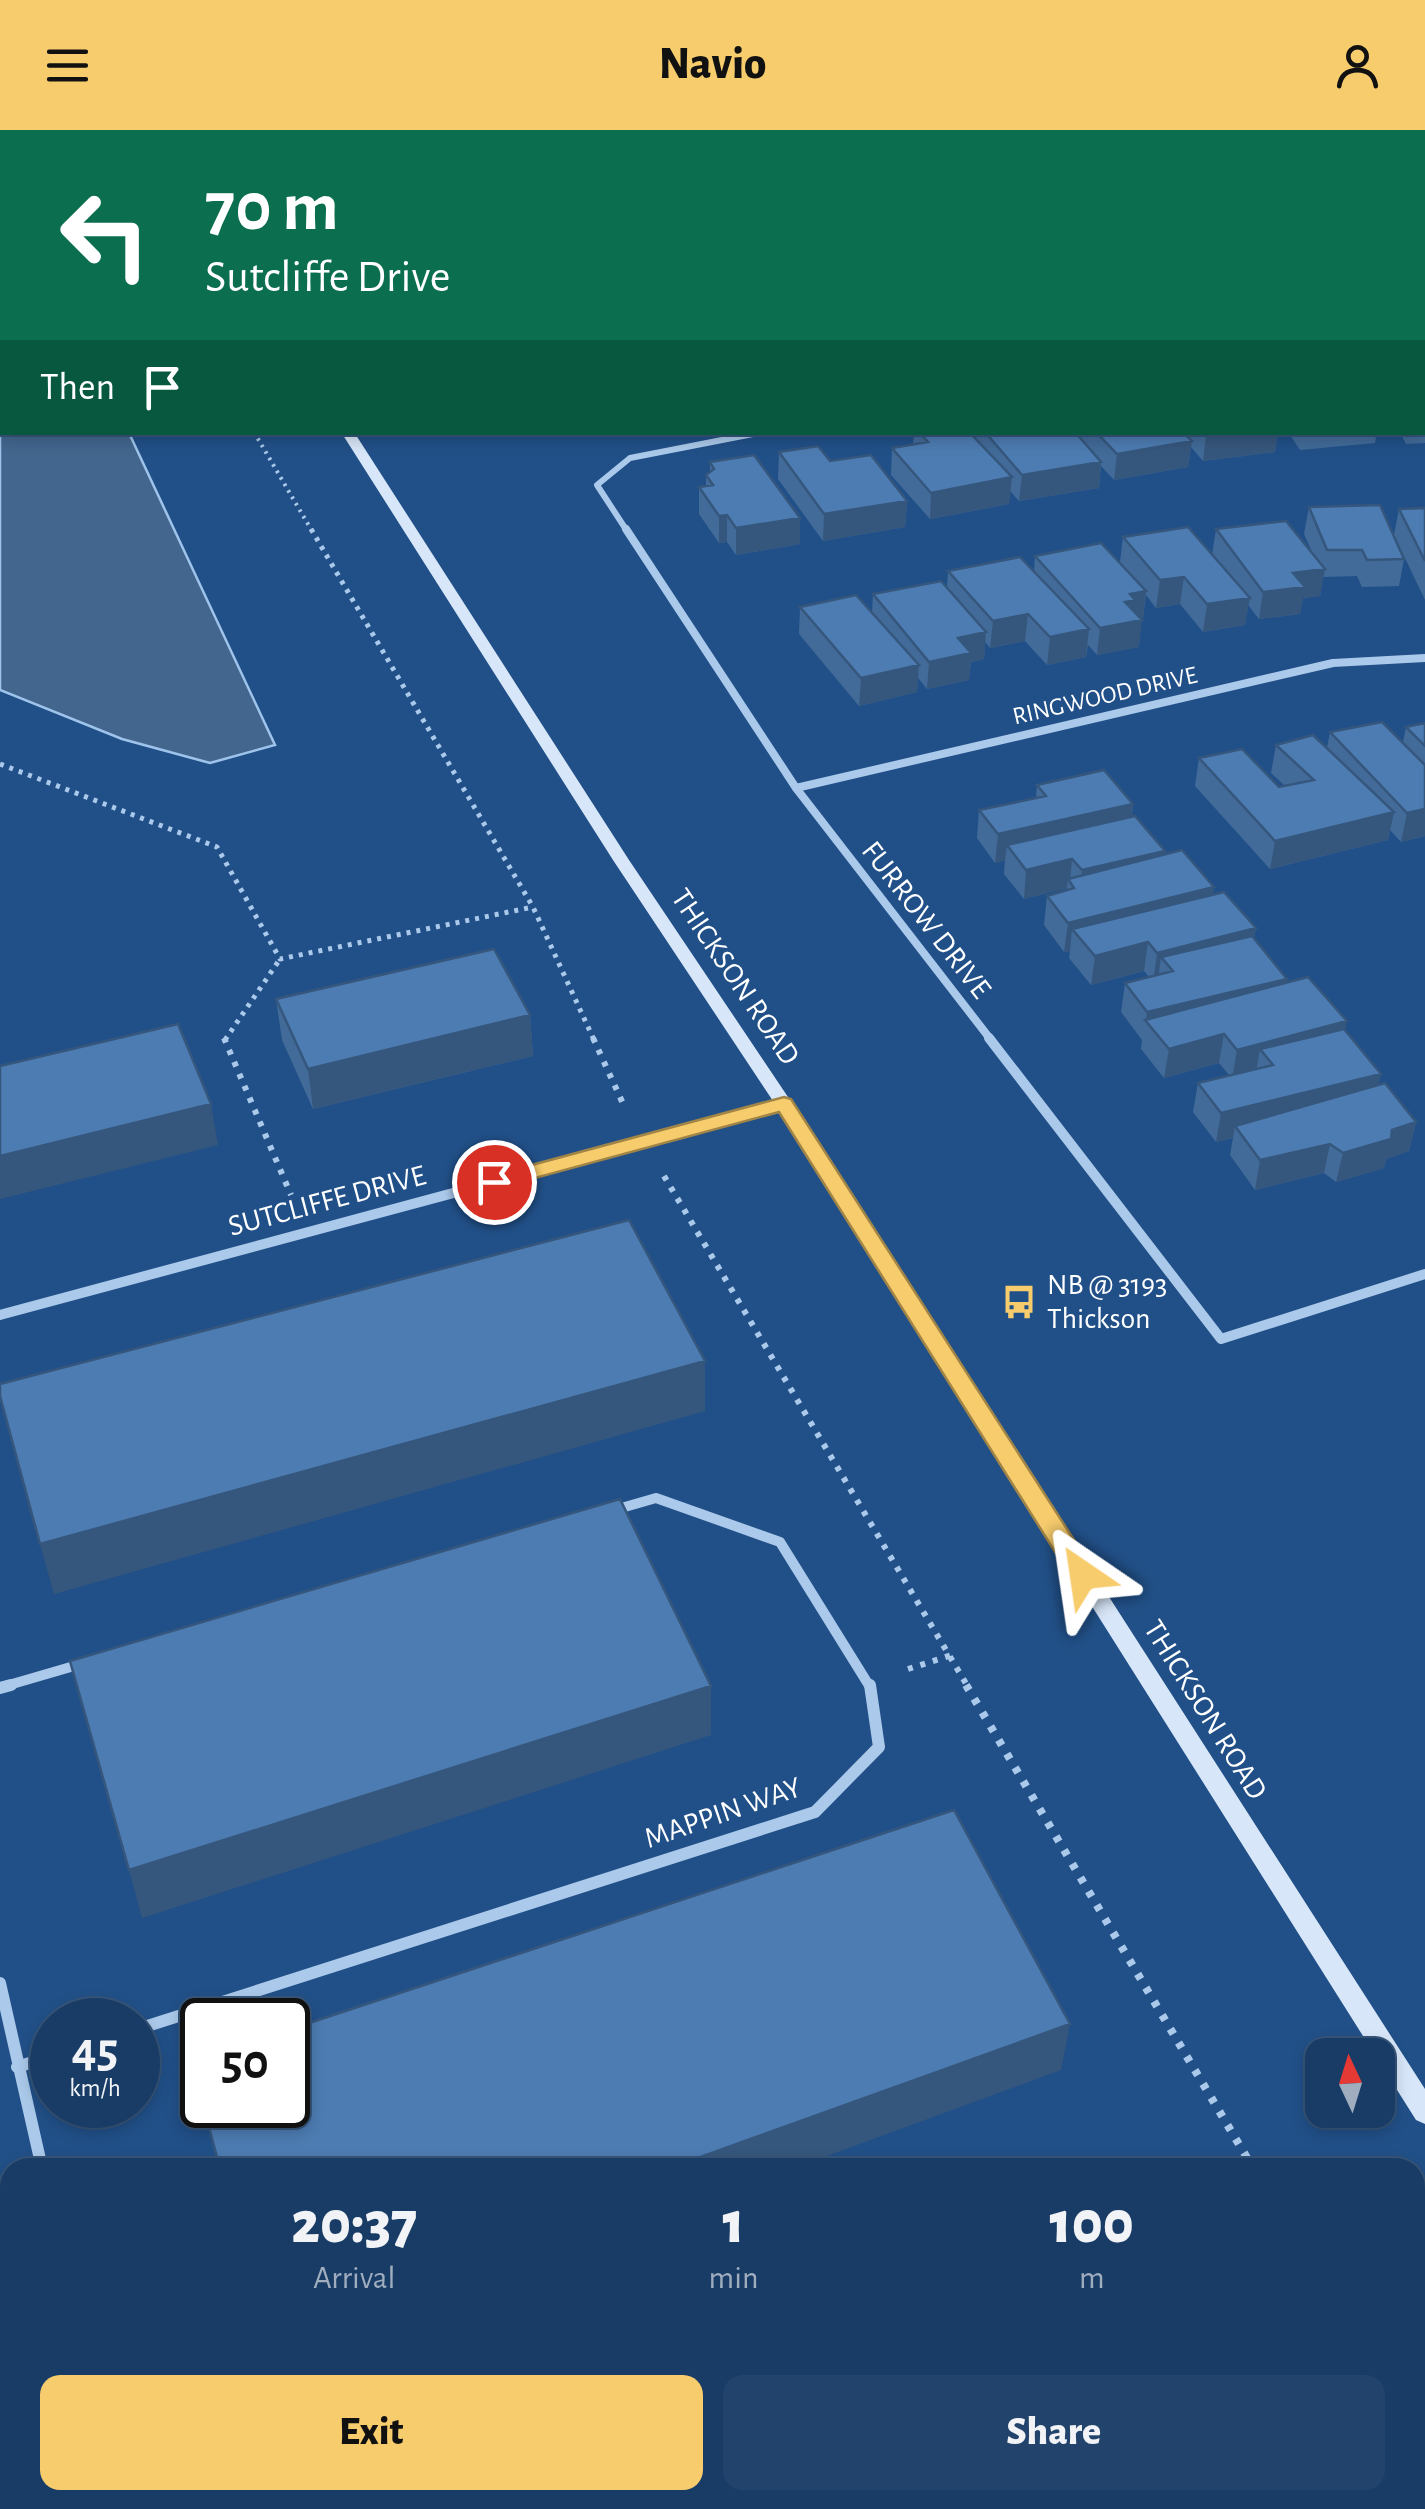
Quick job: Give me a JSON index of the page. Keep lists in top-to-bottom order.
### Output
{
  "streets": {
    "main road": ["THICKSON ROAD"],
    "street": [
      "RINGWOOD DRIVE",
      "FURROW DRIVE",
      "SUTCLIFFE DRIVE",
      "MAPPIN WAY"
    ]
  },
  "crossings": [
    ["RINGWOOD DRIVE", "FURROW DRIVE"],
    ["THICKSON ROAD", "SUTCLIFFE DRIVE"]
  ],
  "places": {
    "bus stop": ["NB @ 3193 Thickson"]
  },
  "north": "top",
  "page": {
    "header": "Navio",
    "turn": ["70 m", "Sutcliffe Drive"],
    "then": "Then",
    "speed": "45 km/h",
    "limit": "50",
    "eta": [
      "20:37",
      "Arrival",
      "1",
      "min",
      "100",
      "m"
    ],
    "buttons": ["Exit", "Share"]
  }
}
